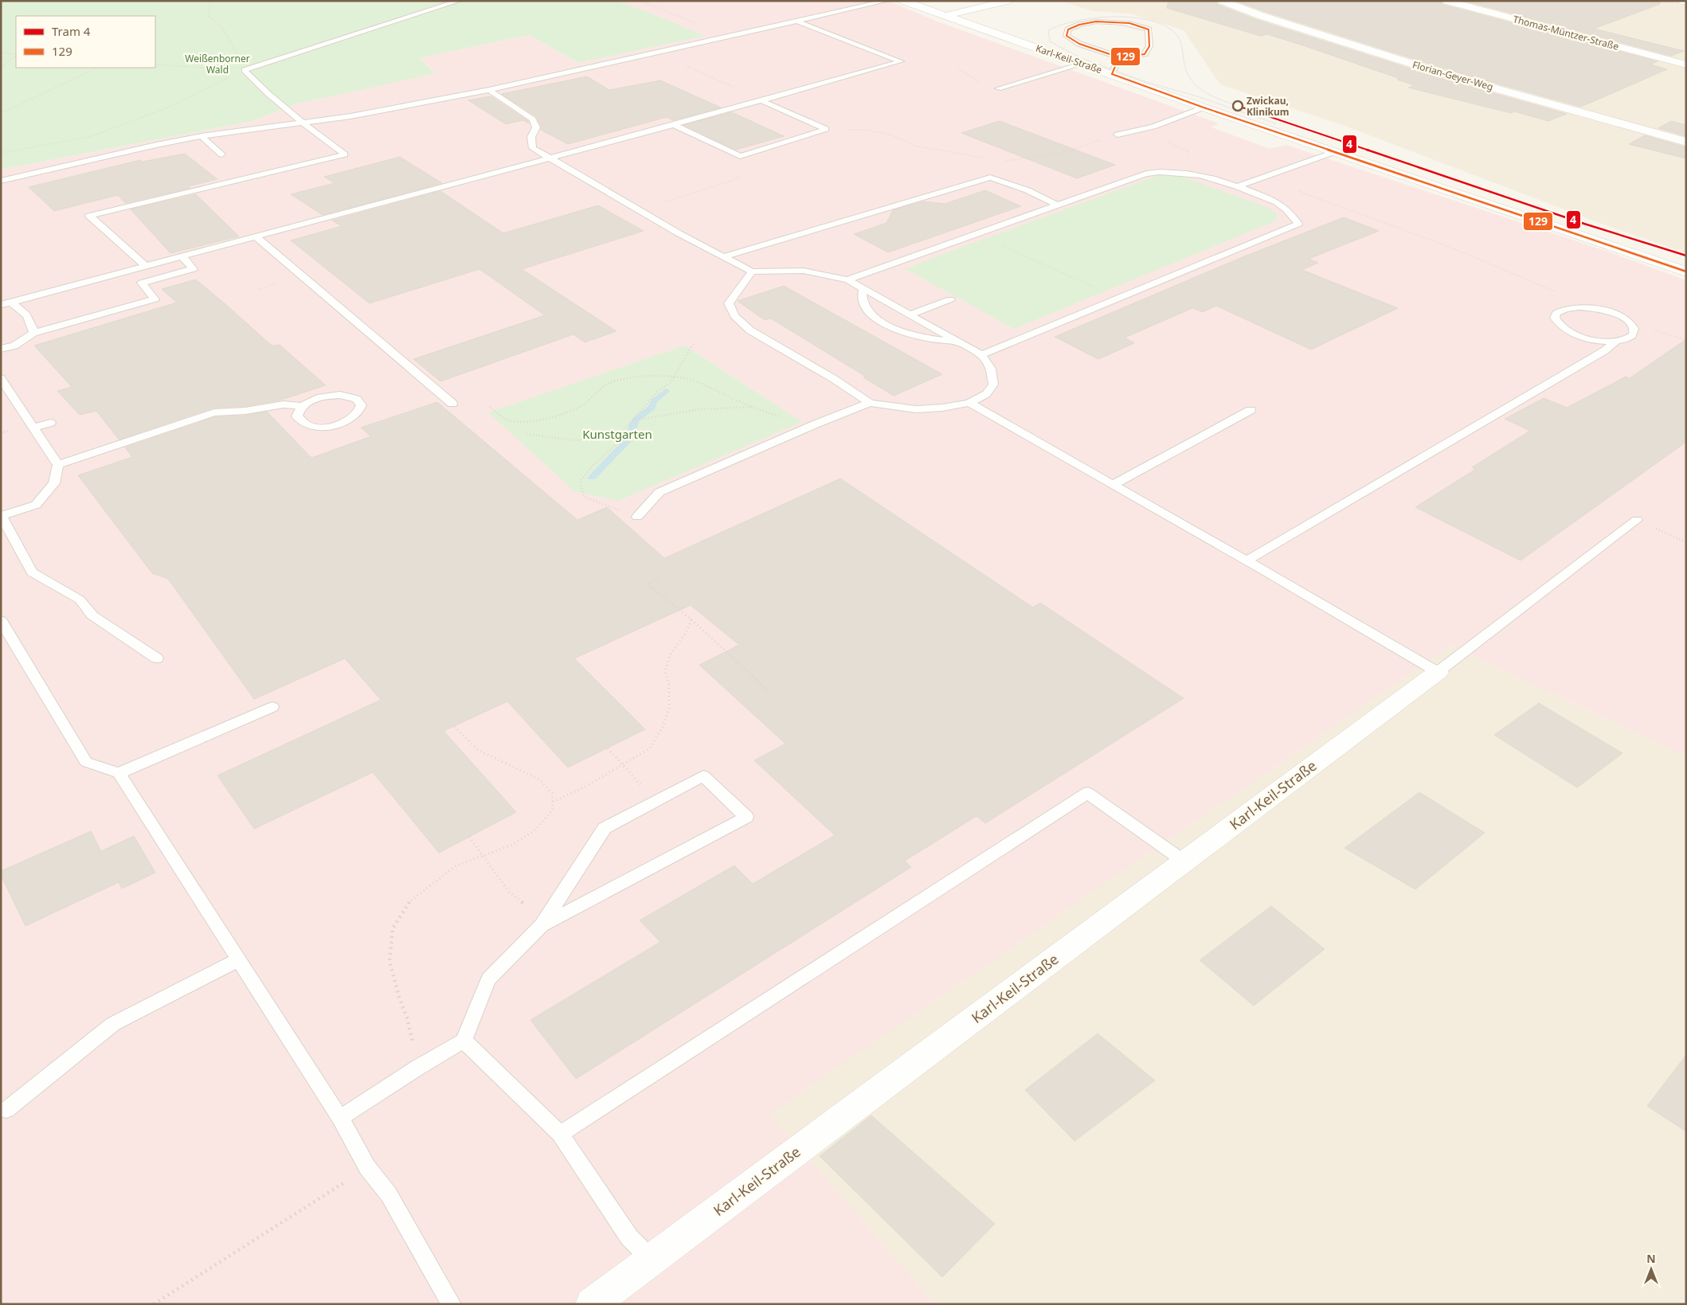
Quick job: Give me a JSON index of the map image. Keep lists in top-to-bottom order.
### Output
{
  "streets": {
    "street": ["Thomas-Müntzer-Straße", "Karl-Keil-Straße", "Florian-Geyer-Weg"]
  },
  "parks": ["Weißenborner Wald", "Kunstgarten"],
  "places": ["Zwickau, Klinikum"],
  "lines": ["transit line 129", "tram line 4"],
  "legend": ["Tram 4", "129"],
  "north": "top"
}
